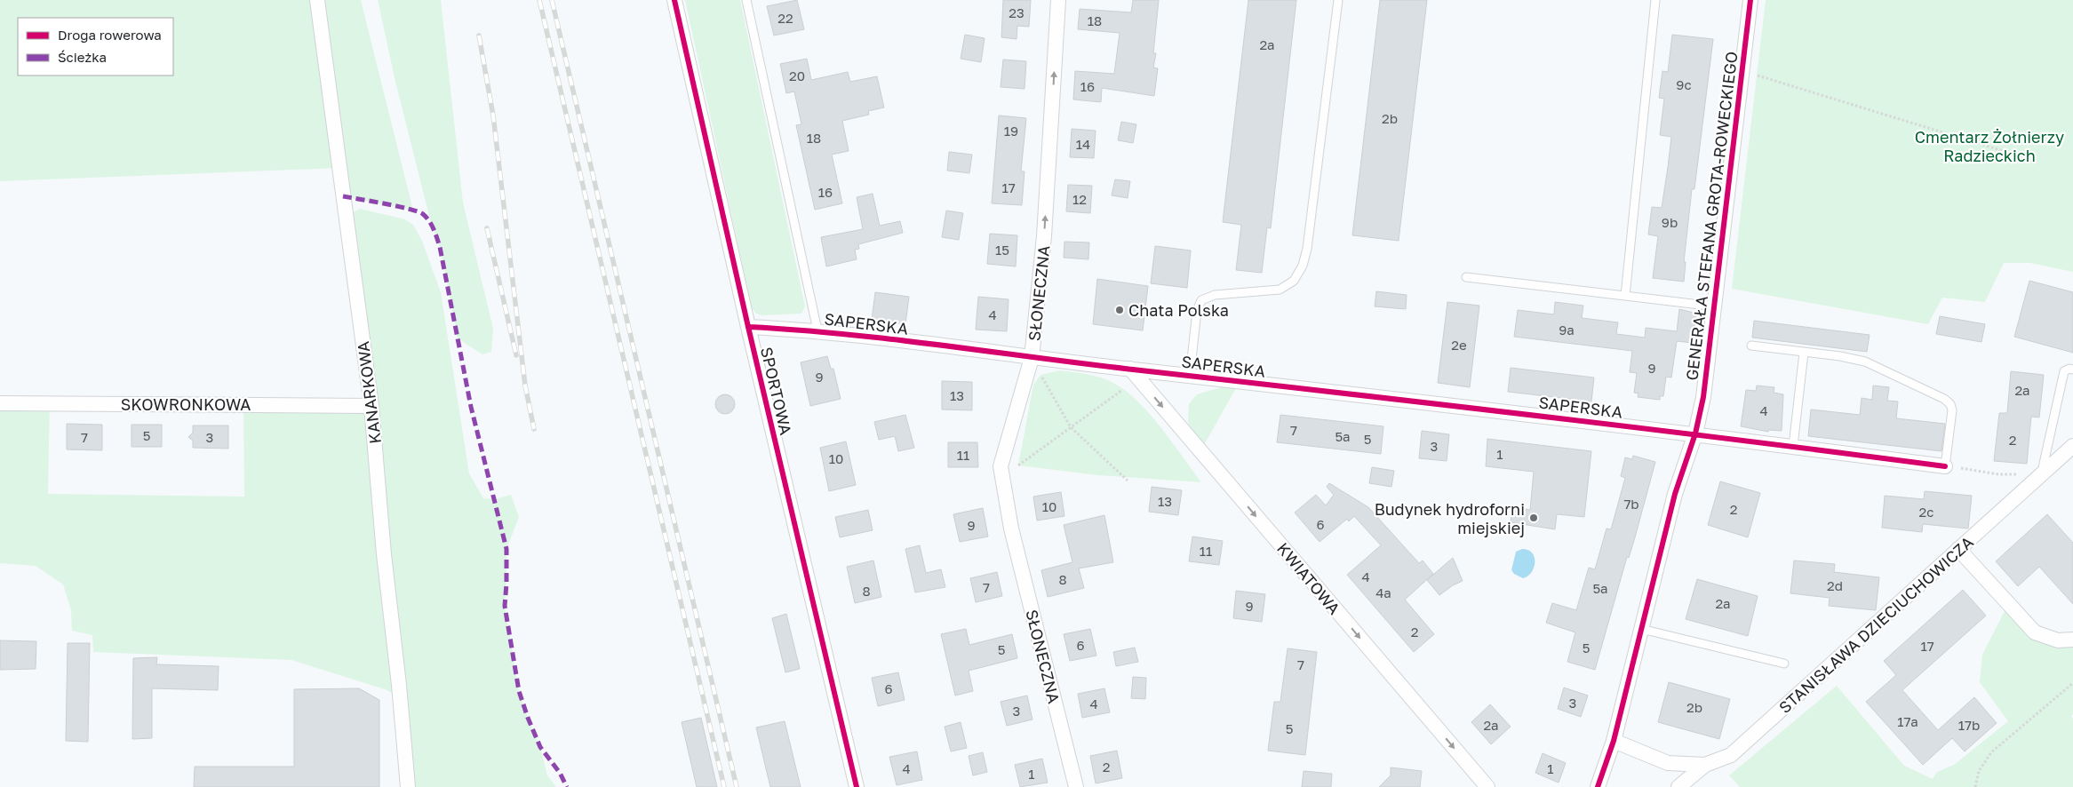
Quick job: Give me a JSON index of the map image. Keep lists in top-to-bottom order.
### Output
{
  "streets": {
    "street": [
      "GENERAŁA STEFANA GROTA-ROWECKIEGO",
      "SŁONECZNA",
      "SAPERSKA",
      "SPORTOWA",
      "KANARKOWA",
      "SKOWRONKOWA",
      "KWIATOWA",
      "STANISŁAWA DZIECIUCHOWICZA"
    ]
  },
  "crossings": [
    ["GENERAŁA STEFANA GROTA-ROWECKIEGO", "SAPERSKA"],
    ["GENERAŁA STEFANA GROTA-ROWECKIEGO", "STANISŁAWA DZIECIUCHOWICZA"],
    ["SŁONECZNA", "SAPERSKA"],
    ["SAPERSKA", "SPORTOWA"],
    ["SAPERSKA", "KWIATOWA"],
    ["KANARKOWA", "SKOWRONKOWA"]
  ],
  "one_way": ["SŁONECZNA", "KWIATOWA"],
  "parks": ["Cmentarz Żołnierzy Radzieckich"],
  "places": ["Chata Polska", "Budynek hydroforni miejskiej"],
  "house_numbers": [
    "23",
    "22",
    "18",
    "2a",
    "20",
    "9c",
    "16",
    "2b",
    "19",
    "18",
    "14",
    "17",
    "16",
    "12",
    "9b",
    "15",
    "4",
    "9a",
    "2e",
    "9",
    "9",
    "2a",
    "13",
    "4",
    "7",
    "5",
    "5a",
    "7",
    "3",
    "5",
    "2",
    "3",
    "1",
    "11",
    "10",
    "13",
    "7b",
    "10",
    "2",
    "2c",
    "6",
    "9",
    "11",
    "4",
    "8",
    "2d",
    "7",
    "5a",
    "8",
    "4a",
    "2a",
    "9",
    "2",
    "6",
    "17",
    "5",
    "5",
    "7",
    "6",
    "3",
    "4",
    "2b",
    "3",
    "17a",
    "2a",
    "17b",
    "5",
    "2",
    "4",
    "1",
    "1"
  ],
  "legend": ["Droga rowerowa", "Ścieżka"]
}
